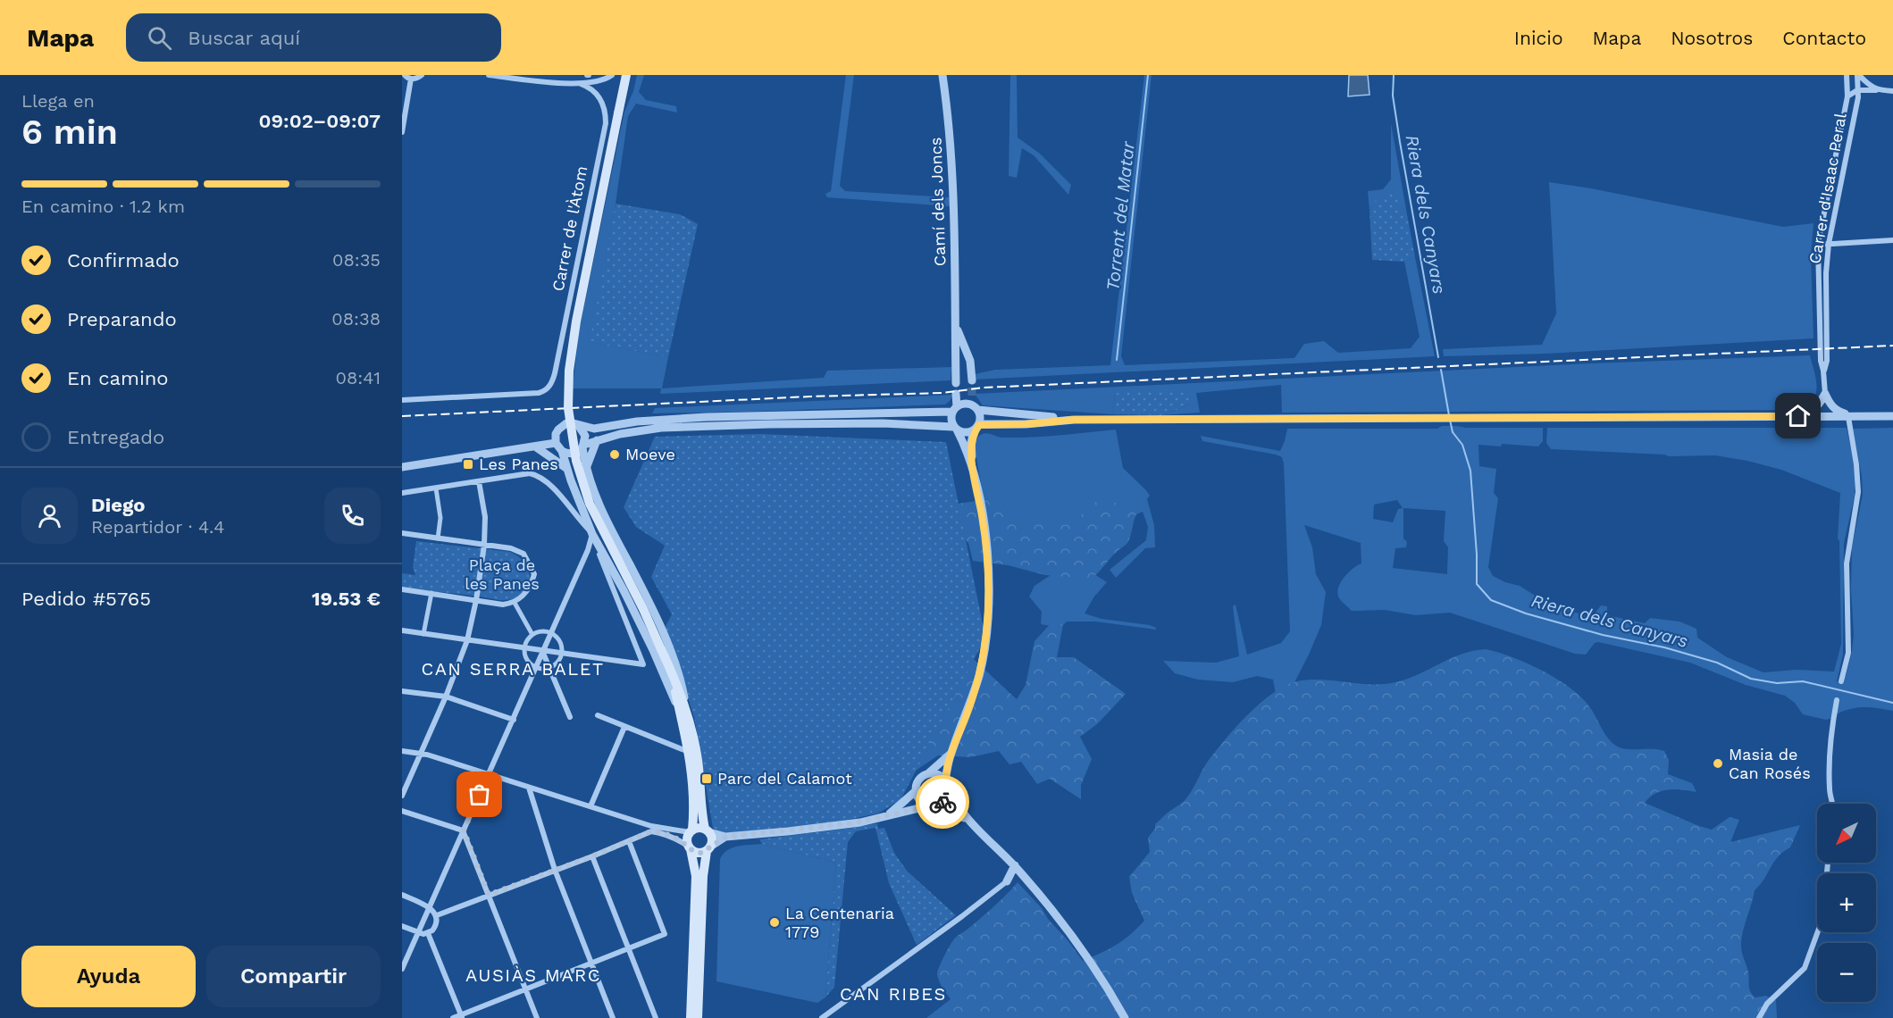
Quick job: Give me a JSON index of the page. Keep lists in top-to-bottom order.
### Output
{
  "streets": {
    "street": ["Carrer d'Isaac Peral", "Camí dels Joncs", "Carrer de l'Àtom"]
  },
  "districts": ["CAN SERRA BALET", "AUSIÀS MARC", "CAN RIBES"],
  "water": ["Riera dels Canyars", "Torrent del Matar"],
  "parks": ["Plaça de les Panes"],
  "places": {
    "other": ["Moeve", "Masia de Can Rosés", "La Centenaria 1779"],
    "transit": ["Les Panes", "Parc del Calamot"]
  },
  "north": "bottom left",
  "page": {
    "header": "Mapa",
    "search": "Buscar aquí",
    "nav": [
      "Inicio",
      "Mapa",
      "Nosotros",
      "Contacto"
    ],
    "heading": ["6 min", "Llega en", "09:02–09:07"],
    "panel": [
      "Diego",
      "Repartidor · 4.4",
      "Pedido #5765",
      "19.53 €"
    ],
    "bar": "En camino · 1.2 km",
    "list": [
      ["Confirmado", "08:35"],
      ["Preparando", "08:38"],
      ["En camino", "08:41"],
      "Entregado"
    ],
    "map_buttons": ["+", "−"],
    "buttons": ["Ayuda", "Compartir"]
  }
}
